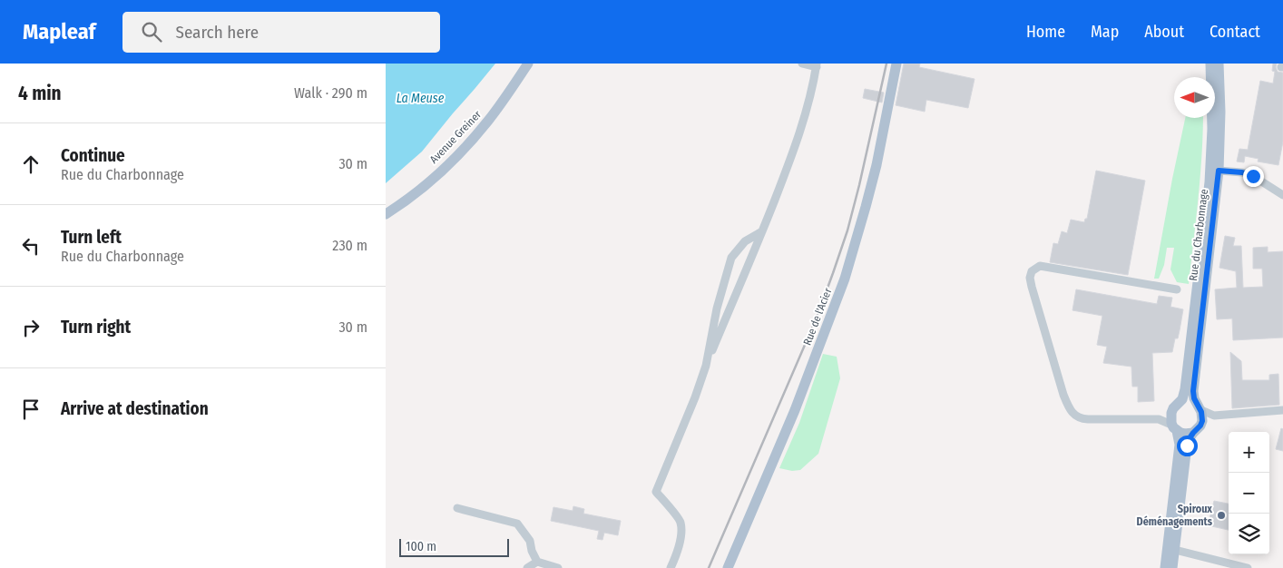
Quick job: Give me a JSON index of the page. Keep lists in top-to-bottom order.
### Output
{
  "streets": {
    "main road": ["Avenue Greiner", "Rue du Charbonnage", "Rue de l'Acier"]
  },
  "water": ["La Meuse"],
  "places": ["Spiroux Déménagements"],
  "scale_bar": "100 m",
  "north": "left",
  "page": {
    "header": "Mapleaf",
    "search": "Search here",
    "nav": [
      "Home",
      "Map",
      "About",
      "Contact"
    ],
    "heading": ["4 min", "Walk · 290 m"],
    "list": [
      ["Continue", "Rue du Charbonnage", "30 m"],
      ["Turn left", "Rue du Charbonnage", "230 m"],
      ["Turn right", "30 m"],
      "Arrive at destination"
    ],
    "map_buttons": ["+", "−"],
    "scale": "100 m"
  }
}
